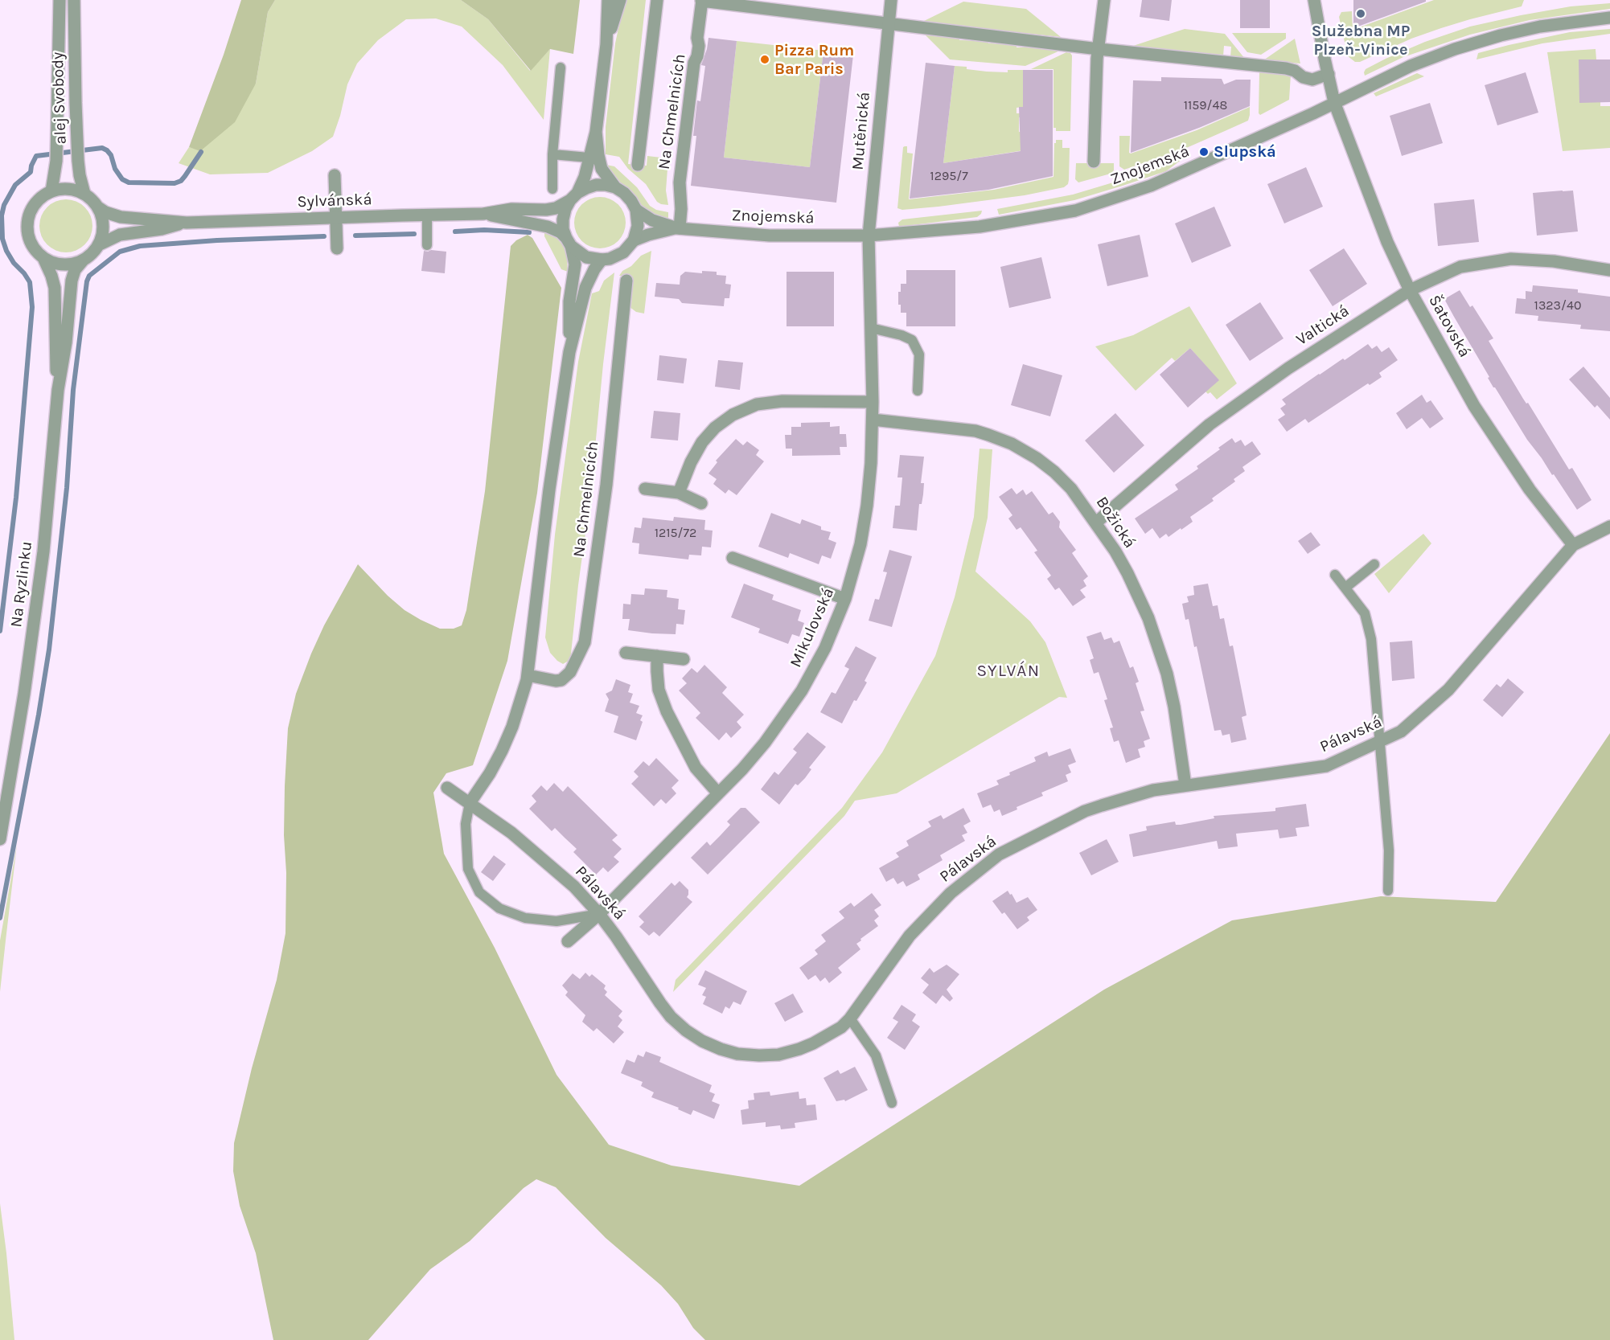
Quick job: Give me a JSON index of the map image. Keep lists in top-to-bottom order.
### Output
{
  "streets": {
    "street": [
      "alej Svobody",
      "Na Chmelnicích",
      "Mutěnická",
      "Znojemská",
      "Sylvánská",
      "Valtická",
      "Šatovská",
      "Božická",
      "Na Ryzlinku",
      "Mikulovská",
      "Pálavská"
    ]
  },
  "crossings": [
    ["alej Svobody", "Sylvánská"],
    ["alej Svobody", "Na Ryzlinku"],
    ["Na Chmelnicích", "Znojemská"],
    ["Mutěnická", "Znojemská"],
    ["Mutěnická", "Mikulovská"],
    ["Znojemská", "Sylvánská"],
    ["Znojemská", "Šatovská"],
    ["Znojemská", "Mikulovská"],
    ["Sylvánská", "Na Ryzlinku"],
    ["Valtická", "Šatovská"],
    ["Valtická", "Božická"],
    ["Šatovská", "Pálavská"],
    ["Božická", "Mikulovská"],
    ["Božická", "Pálavská"],
    ["Mikulovská", "Pálavská"]
  ],
  "districts": ["SYLVÁN"],
  "places": ["Služebna MP Plzeň-Vinice", "Pizza Rum Bar Paris", "Slupská"],
  "house_numbers": [
    "1159/48",
    "1295/7",
    "1323/40",
    "1215/72"
  ]
}
